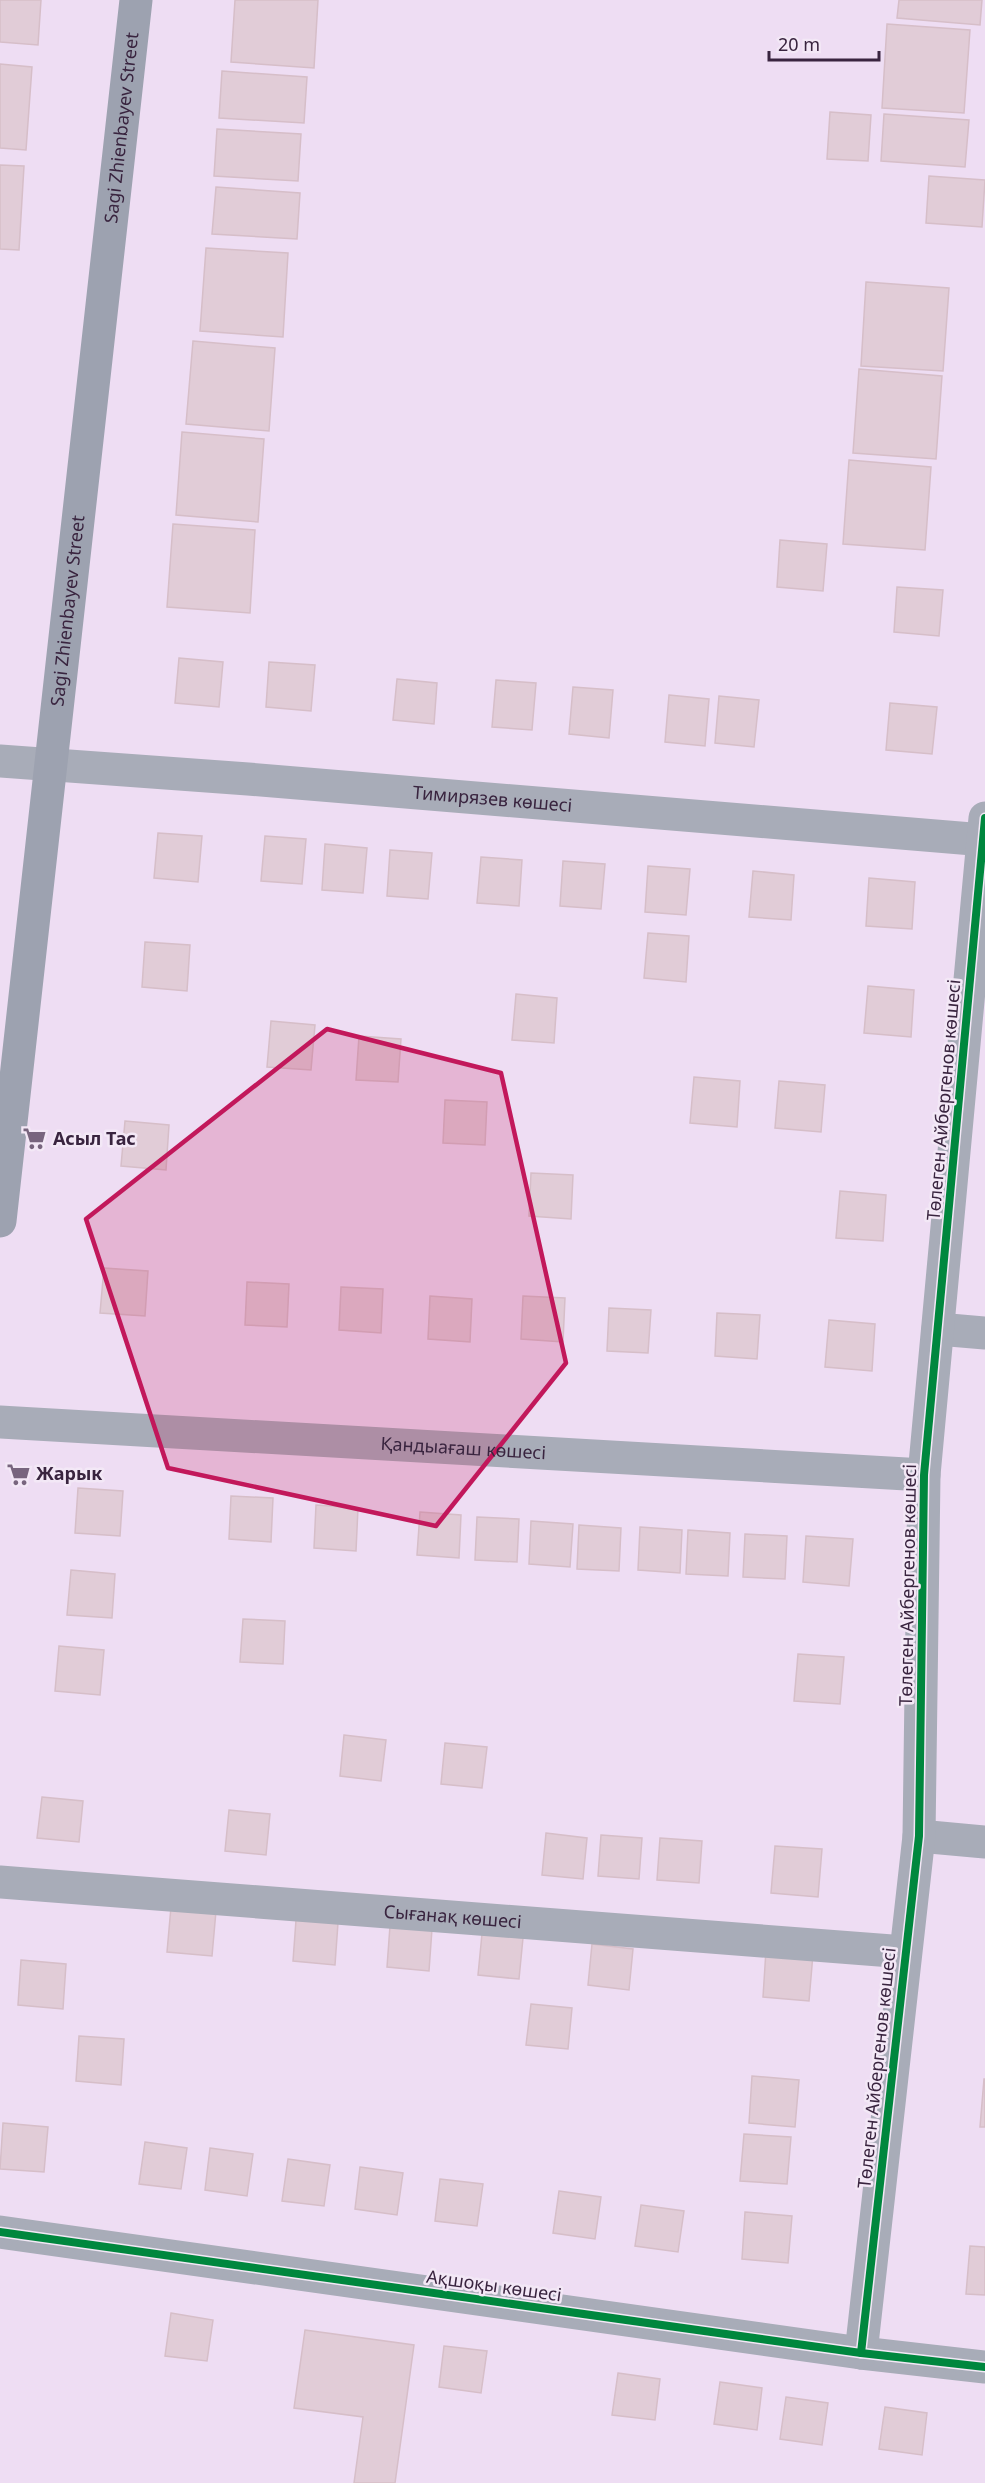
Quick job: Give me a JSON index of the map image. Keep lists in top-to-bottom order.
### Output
{
  "streets": {
    "main road": ["Sagi Zhienbayev Street"],
    "street": [
      "Тимирязев көшесі",
      "Төлеген Айбергенов көшесі",
      "Қандыағаш көшесі",
      "Сығанақ көшесі",
      "Ақшоқы көшесі"
    ]
  },
  "crossings": [
    ["Sagi Zhienbayev Street", "Тимирязев көшесі"],
    ["Тимирязев көшесі", "Төлеген Айбергенов көшесі"],
    ["Төлеген Айбергенов көшесі", "Қандыағаш көшесі"],
    ["Төлеген Айбергенов көшесі", "Сығанақ көшесі"],
    ["Төлеген Айбергенов көшесі", "Ақшоқы көшесі"]
  ],
  "places": {
    "supermarket": ["Асыл Тас", "Жарык"]
  },
  "scale_bar": "20 m"
}
